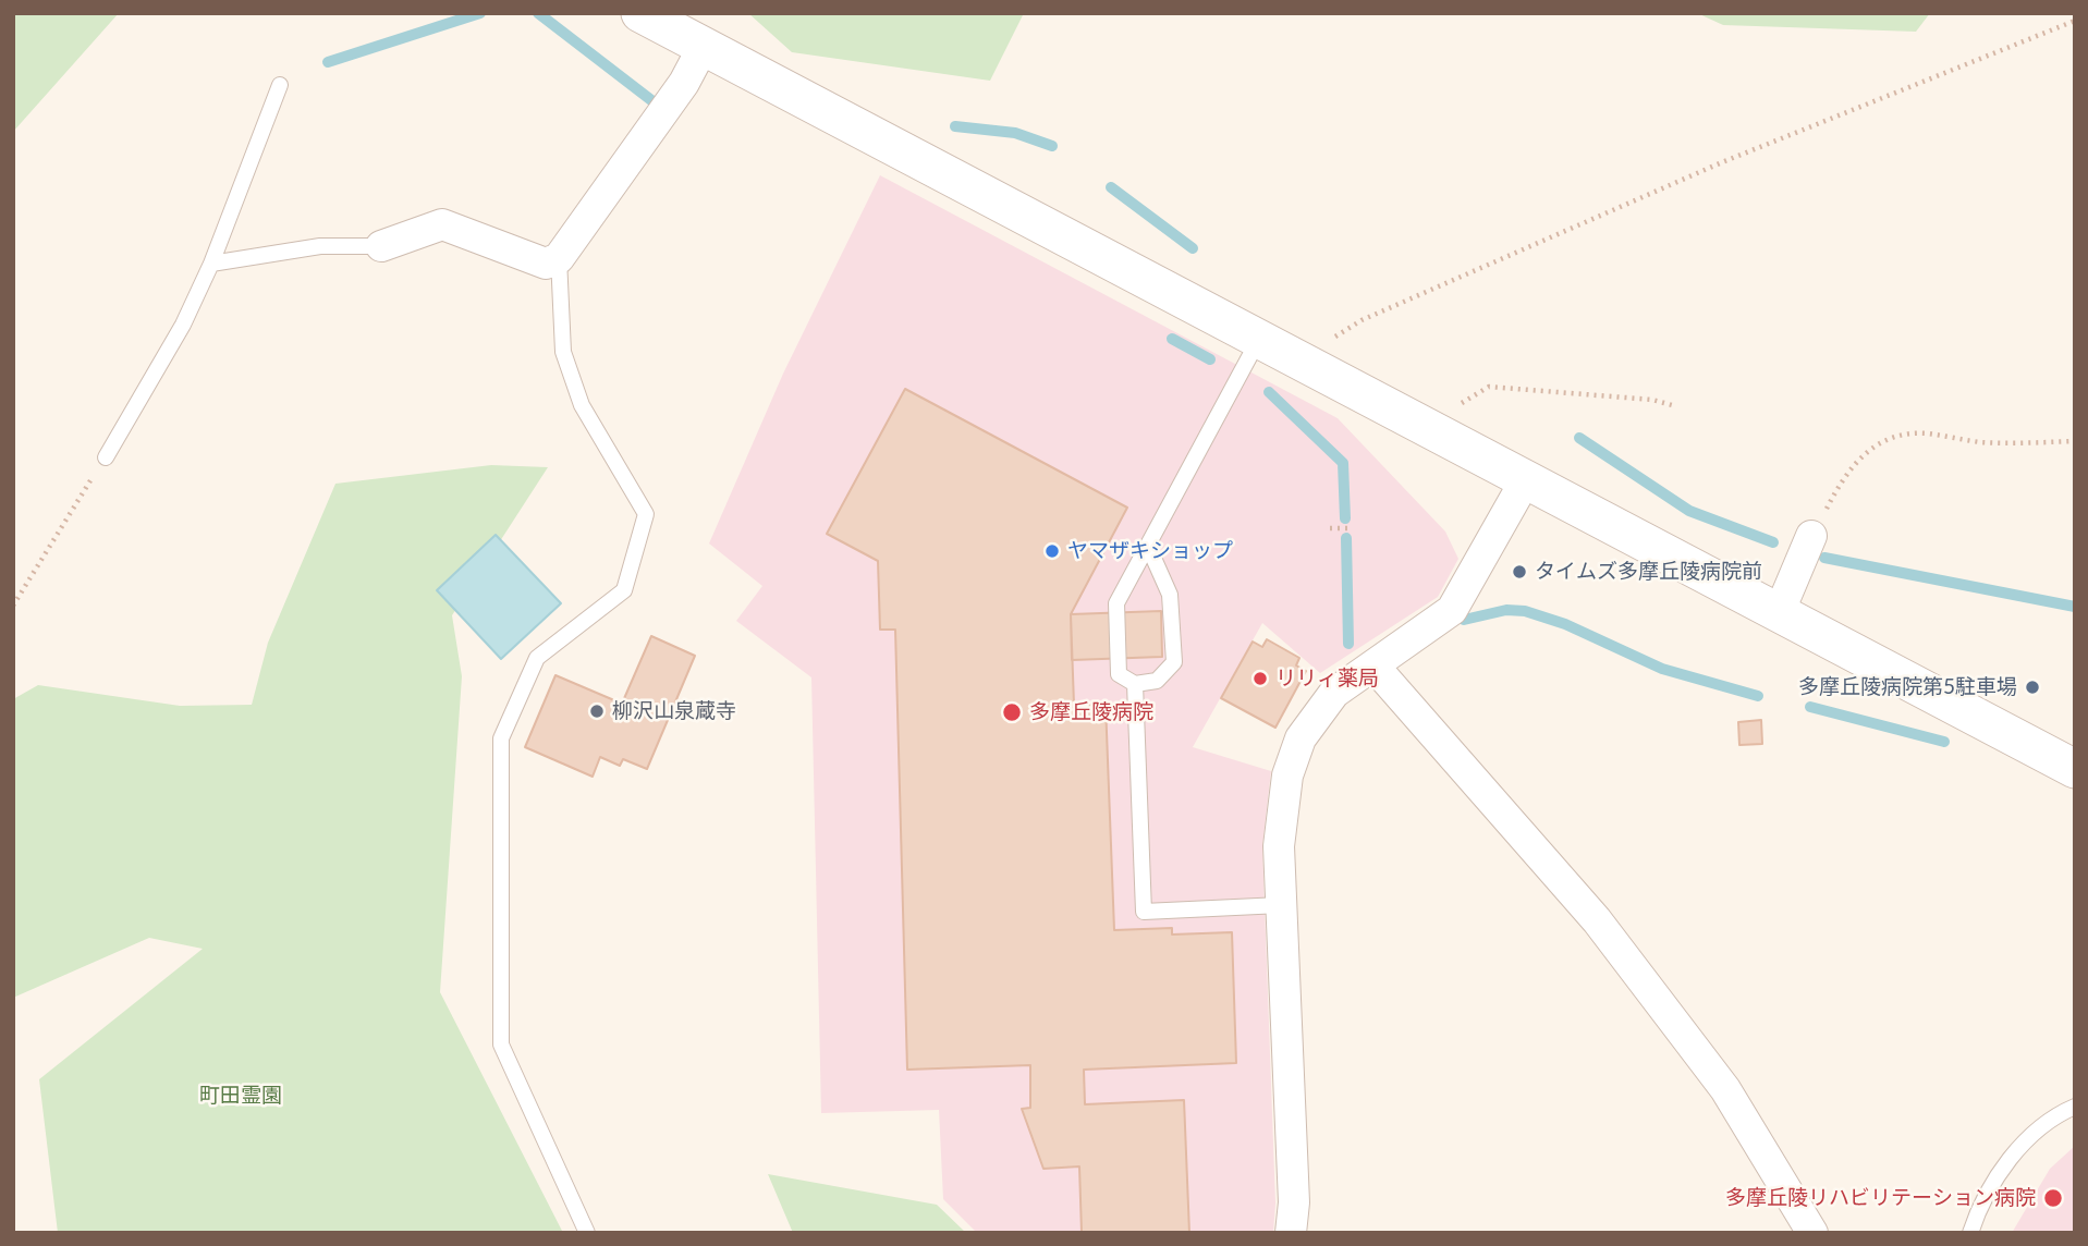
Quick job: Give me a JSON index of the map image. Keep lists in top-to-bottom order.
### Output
{
  "parks": ["町田霊園"],
  "places": [
    "ヤマザキショップ",
    "タイムズ多摩丘陵病院前",
    "リリィ薬局",
    "多摩丘陵病院第5駐車場",
    "柳沢山泉蔵寺",
    "多摩丘陵病院",
    "多摩丘陵リハビリテーション病院"
  ]
}
